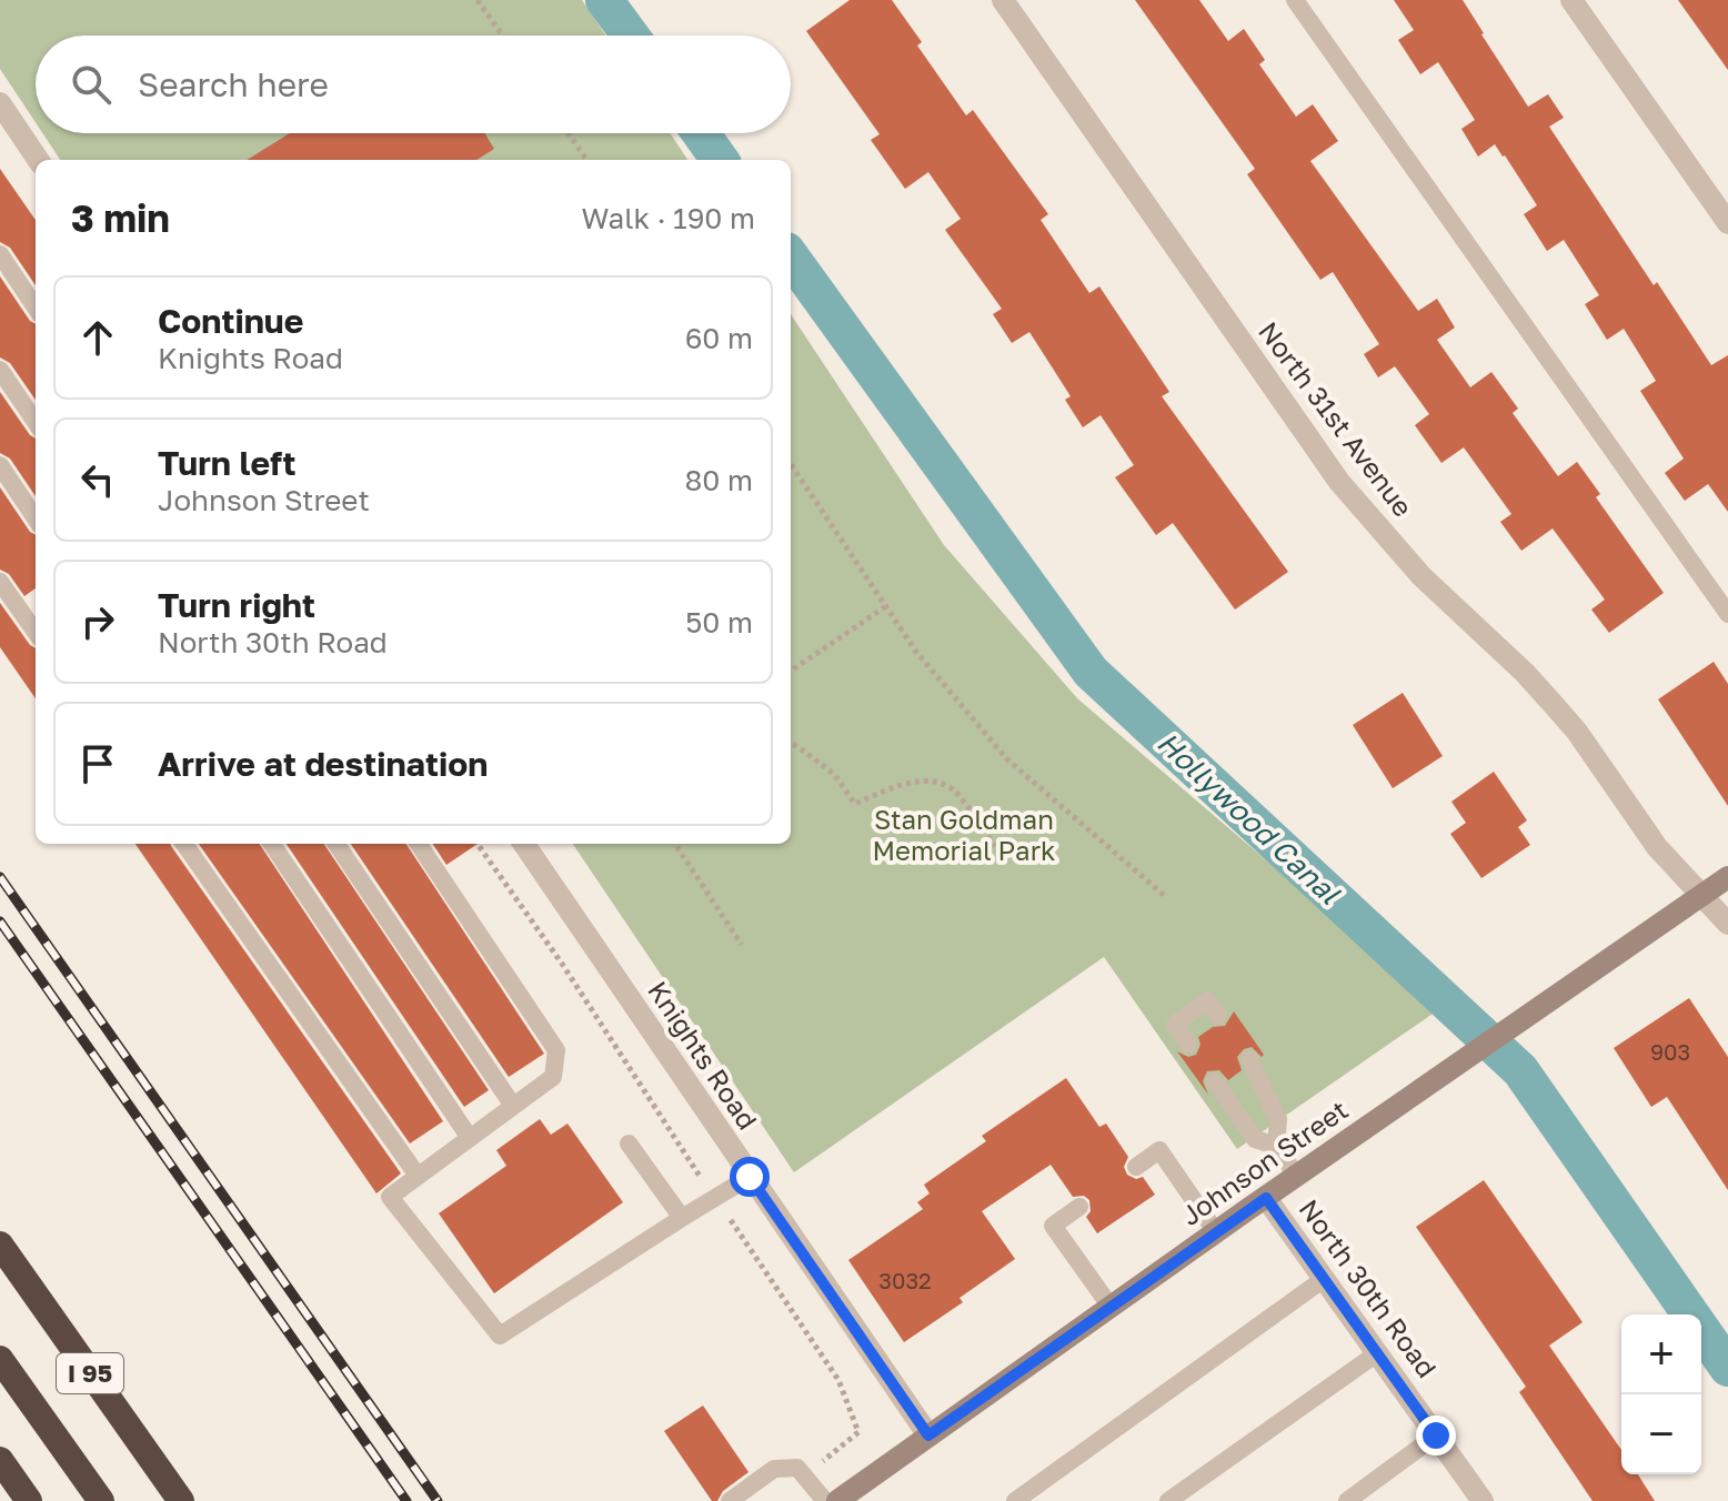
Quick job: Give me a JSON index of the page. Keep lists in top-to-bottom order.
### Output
{
  "streets": {
    "highway": ["I 95"],
    "street": [
      "North 31st Avenue",
      "Knights Road",
      "Johnson Street",
      "North 30th Road"
    ]
  },
  "crossings": [
    ["North 31st Avenue", "Johnson Street"],
    ["Knights Road", "Johnson Street"],
    ["Johnson Street", "North 30th Road"]
  ],
  "water": ["Hollywood Canal"],
  "parks": ["Stan Goldman Memorial Park"],
  "house_numbers": ["903", "3032"],
  "page": {
    "search": "Search here",
    "heading": ["3 min", "Walk · 190 m"],
    "list": [
      ["Continue", "Knights Road", "60 m"],
      ["Turn left", "Johnson Street", "80 m"],
      ["Turn right", "North 30th Road", "50 m"],
      "Arrive at destination"
    ],
    "map_buttons": ["+", "−"]
  }
}
